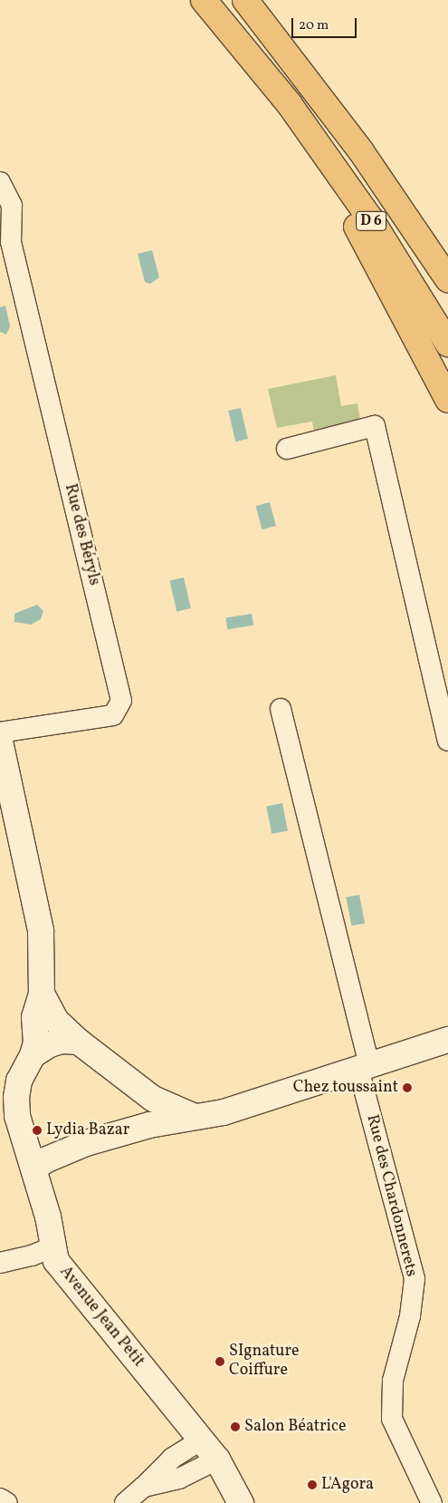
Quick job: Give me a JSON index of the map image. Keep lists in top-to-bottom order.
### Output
{
  "streets": {
    "highway": ["D 6"],
    "street": ["Rue des Béryls", "Rue des Chardonnerets", "Avenue Jean Petit"]
  },
  "places": [
    "Chez toussaint",
    "Lydia Bazar",
    "SIgnature Coiffure",
    "Salon Béatrice",
    "L'Agora"
  ],
  "scale_bar": "20 m"
}
